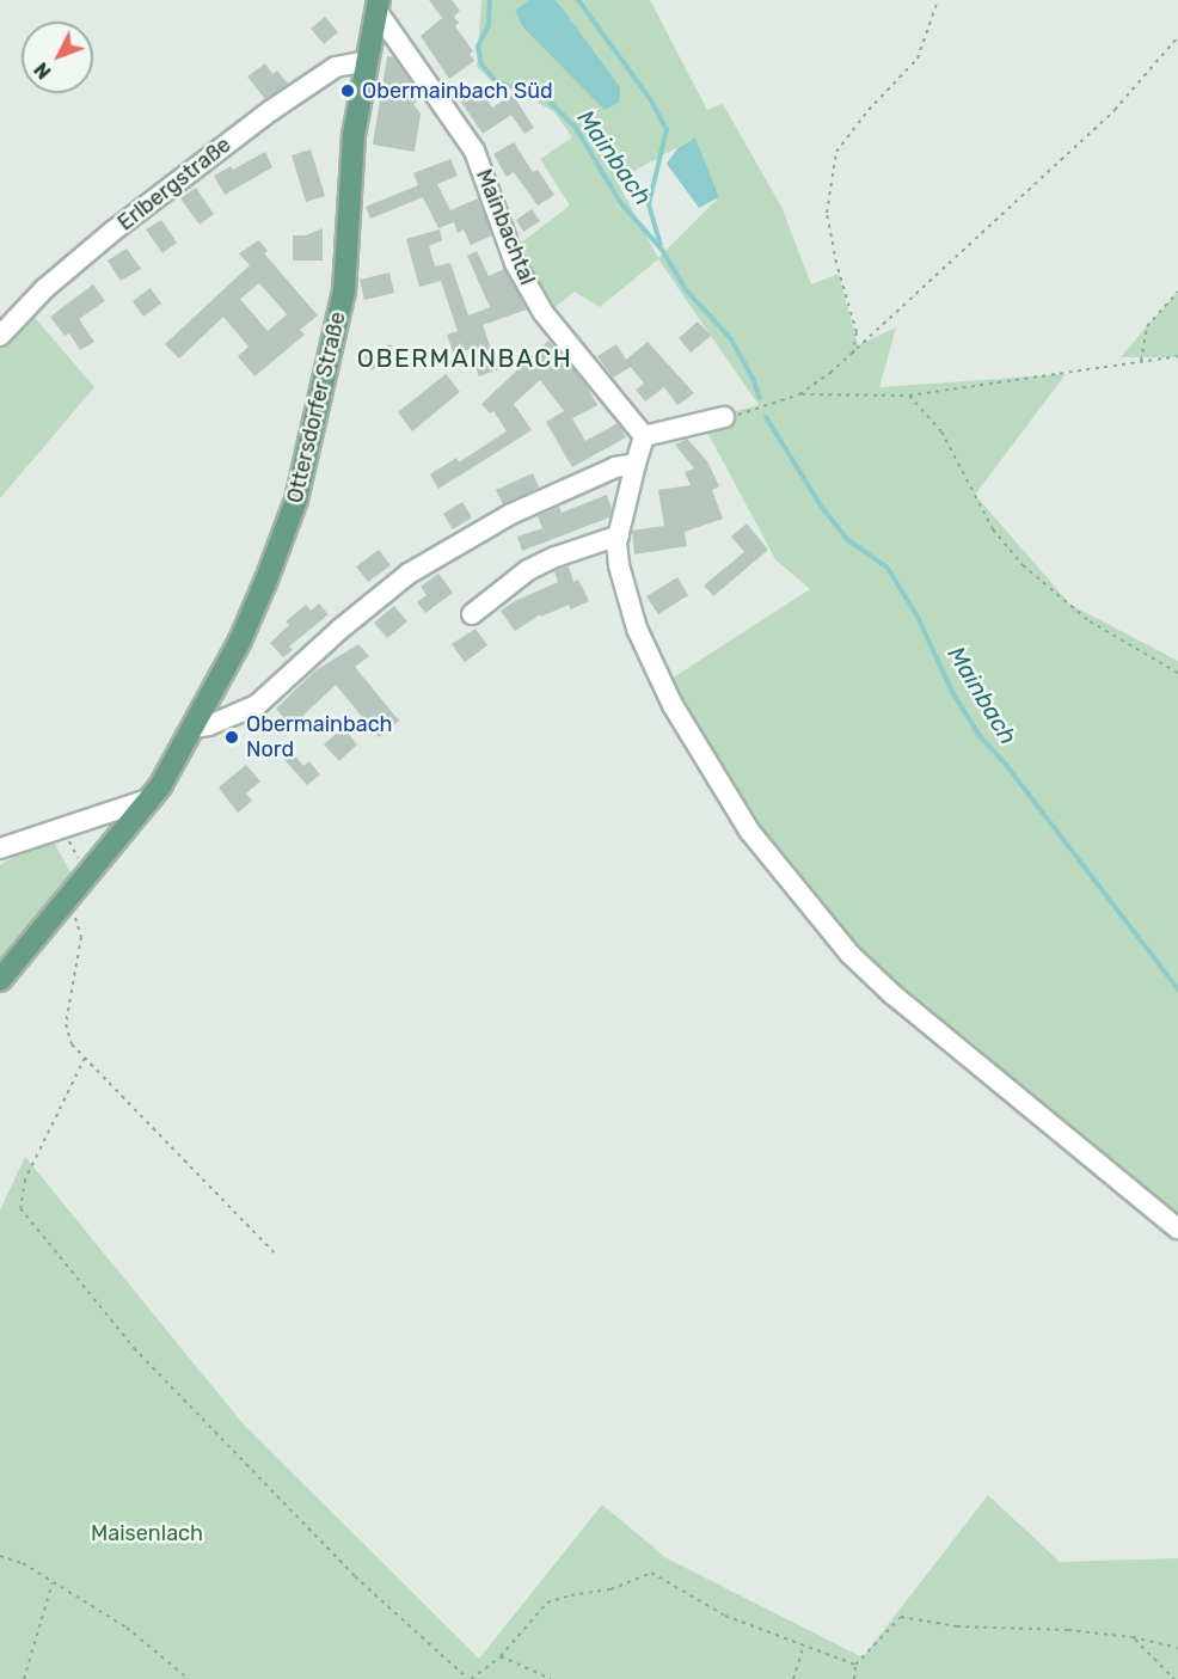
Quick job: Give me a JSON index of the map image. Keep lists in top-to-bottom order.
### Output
{
  "streets": {
    "main road": ["Ottersdorfer Straße"],
    "street": ["Erlbergstraße", "Mainbachtal"]
  },
  "crossings": [
    ["Erlbergstraße", "Ottersdorfer Straße"],
    ["Mainbachtal", "Ottersdorfer Straße"]
  ],
  "districts": ["OBERMAINBACH"],
  "water": ["Mainbach"],
  "parks": ["Maisenlach"],
  "places": ["Obermainbach Süd", "Obermainbach Nord"],
  "north": "bottom left"
}
